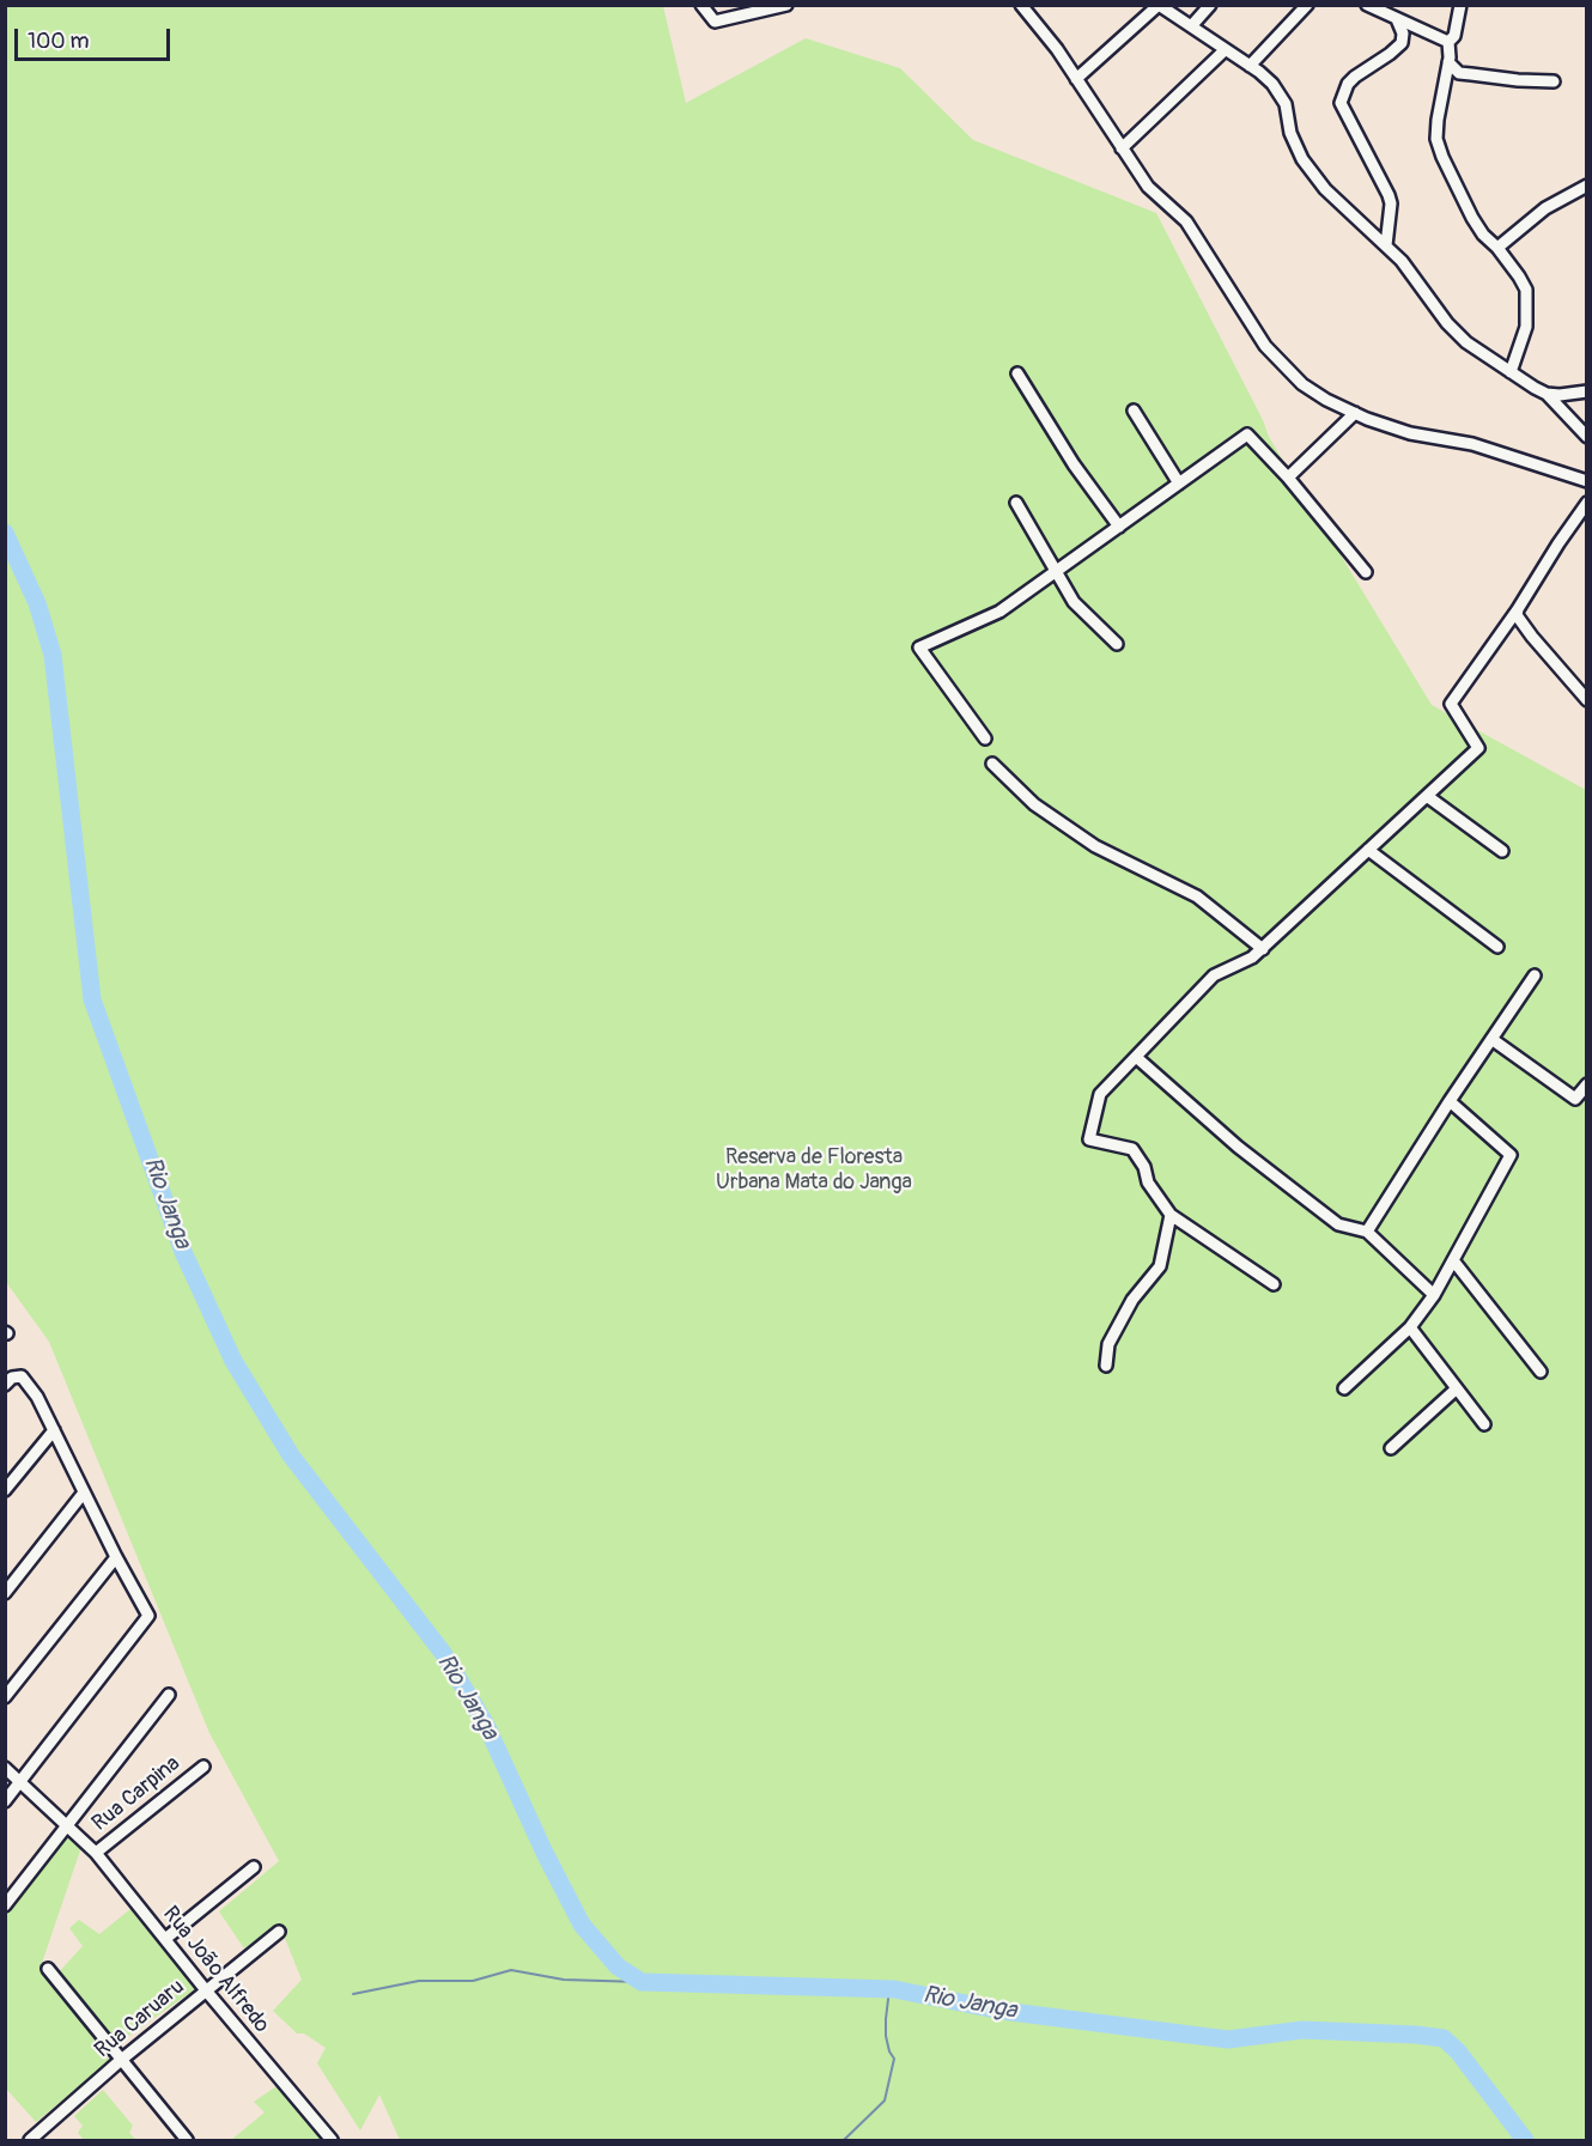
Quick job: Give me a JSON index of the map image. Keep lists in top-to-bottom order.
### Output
{
  "streets": {
    "street": ["Rua Carpina", "Rua João Alfredo", "Rua Caruaru"]
  },
  "crossings": [
    ["Rua Carpina", "Rua João Alfredo"],
    ["Rua João Alfredo", "Rua Caruaru"]
  ],
  "water": ["Rio Janga"],
  "parks": ["Reserva de Floresta Urbana Mata do Janga"],
  "scale_bar": "100 m"
}
